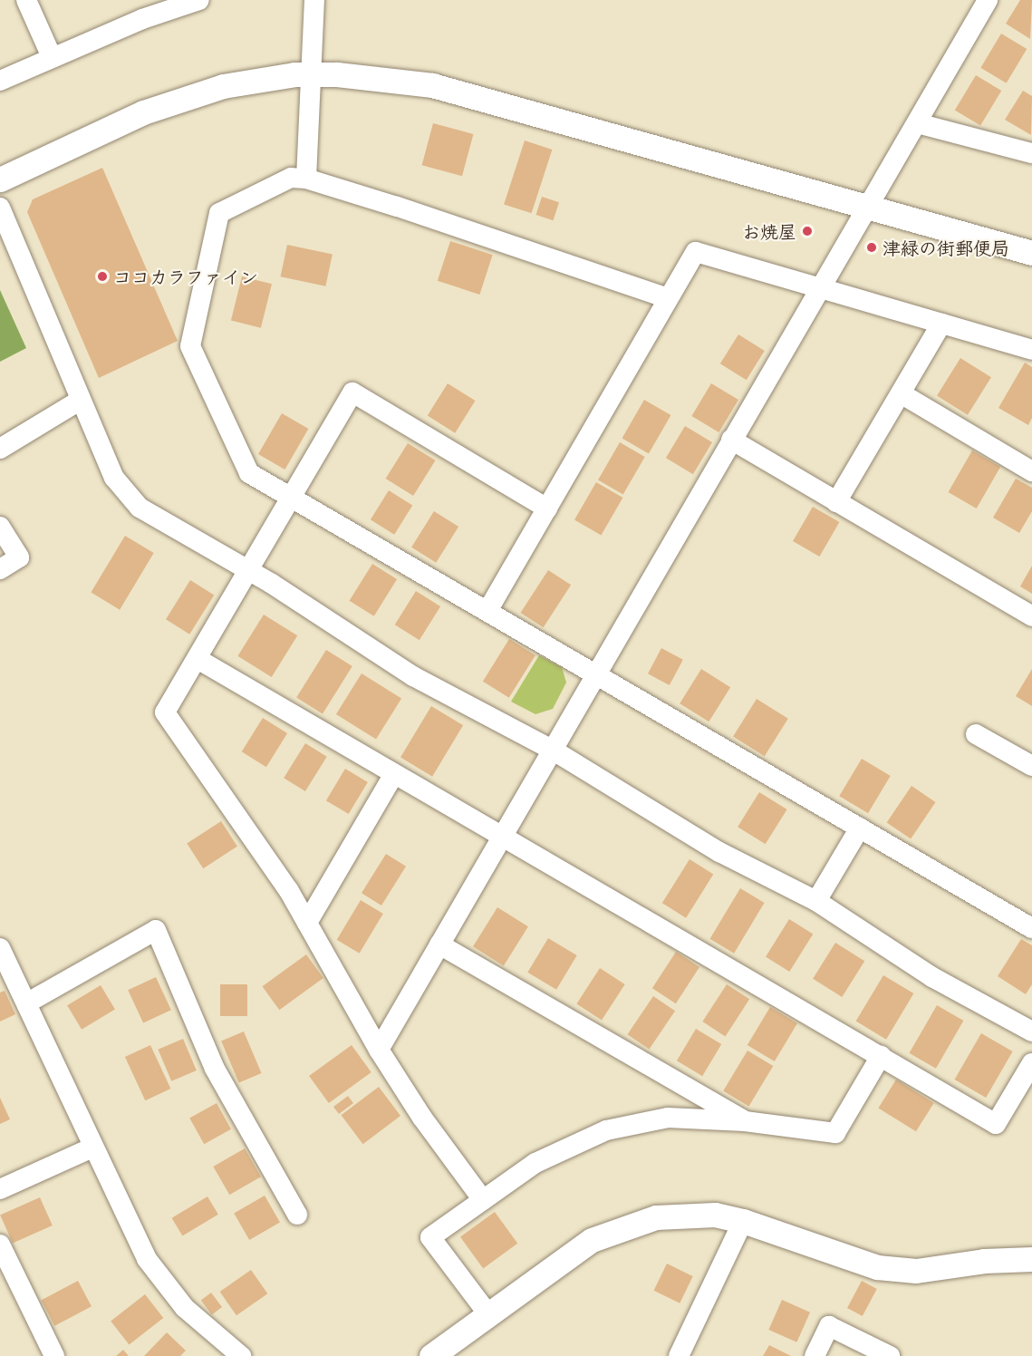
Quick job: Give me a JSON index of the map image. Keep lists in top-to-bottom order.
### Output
{
  "places": ["お焼屋", "津緑の街郵便局", "ココカラファイン"]
}
